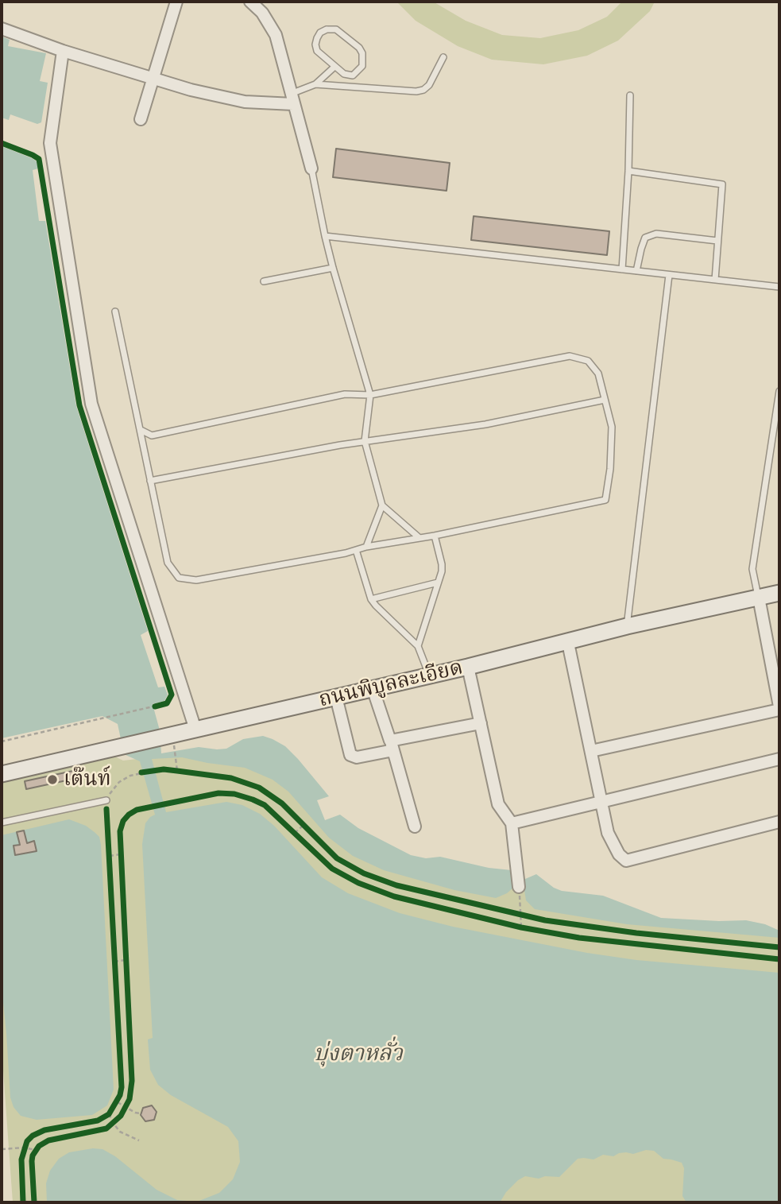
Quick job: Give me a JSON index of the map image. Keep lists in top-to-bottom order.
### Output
{
  "streets": {
    "street": ["ถนนพิบูลละเอียด"]
  },
  "water": ["บุ่งตาหลั่ว"],
  "places": ["เต๊นท์"]
}
